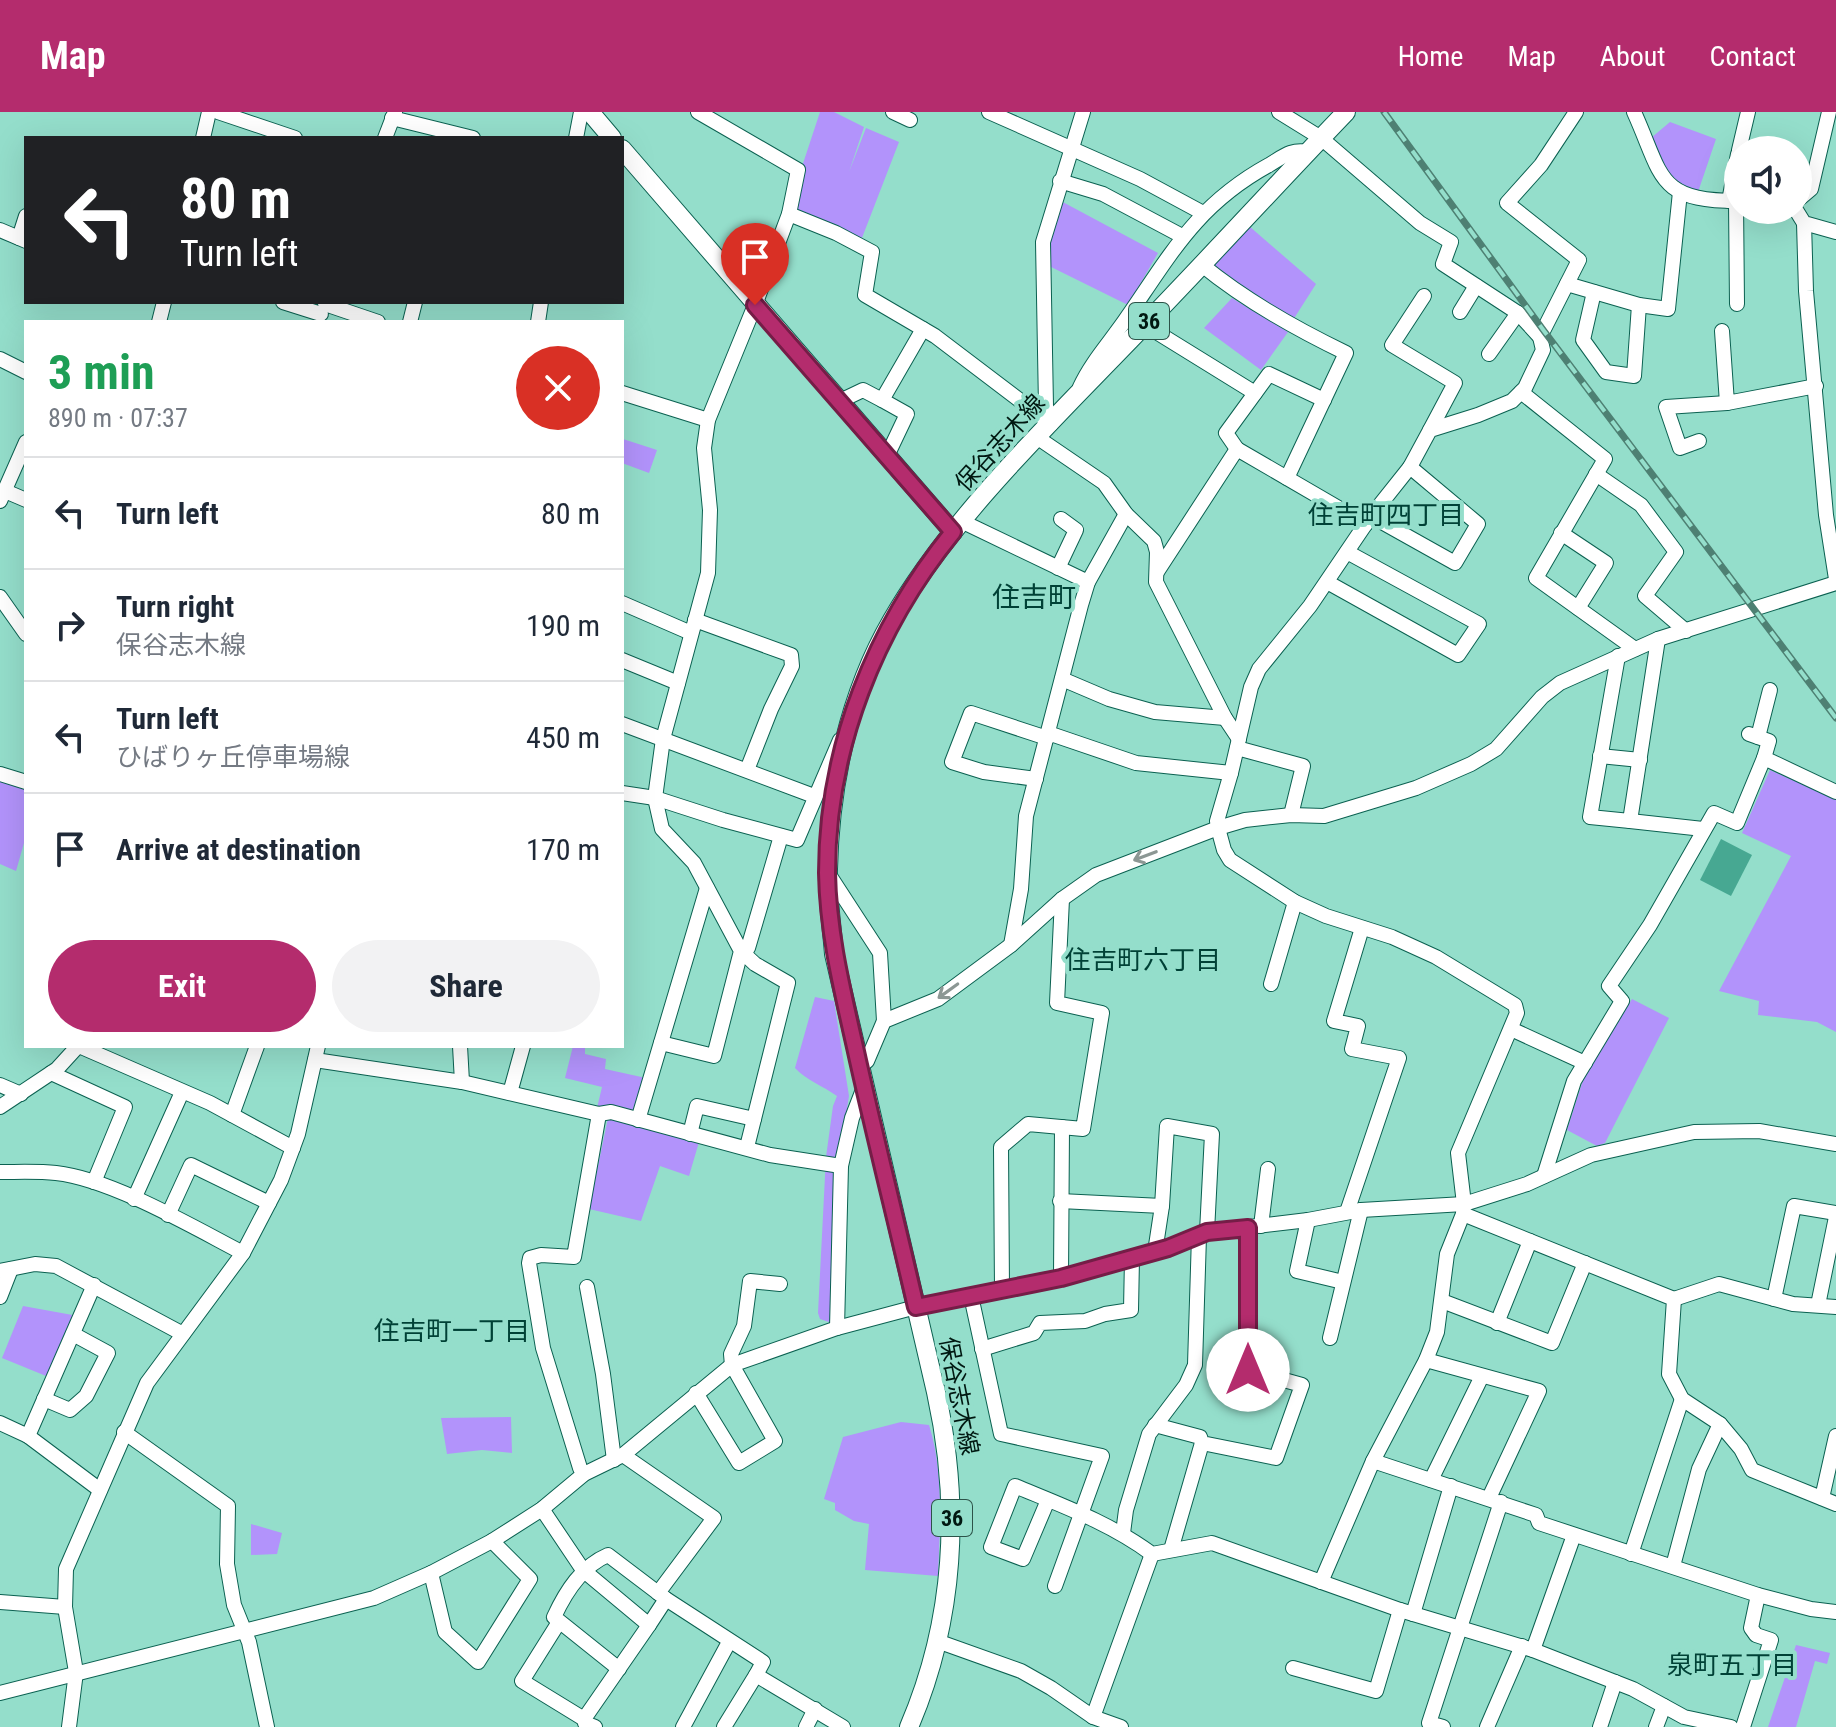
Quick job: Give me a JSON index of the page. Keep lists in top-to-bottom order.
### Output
{
  "streets": {
    "main road": ["36", "保谷志木線"]
  },
  "districts": [
    "住吉町四丁目",
    "住吉町",
    "住吉町六丁目",
    "住吉町一丁目",
    "泉町五丁目"
  ],
  "page": {
    "header": "Map",
    "nav": [
      "Home",
      "Map",
      "About",
      "Contact"
    ],
    "turn": ["80 m", "Turn left"],
    "heading": ["3 min", "890 m · 07:37"],
    "list": [
      {
        "name": "Turn left",
        "value": "80 m"
      },
      {
        "name": "Turn right",
        "note": "保谷志木線",
        "value": "190 m"
      },
      {
        "name": "Turn left",
        "note": "ひばりヶ丘停車場線",
        "value": "450 m"
      },
      {
        "name": "Arrive at destination",
        "value": "170 m"
      }
    ],
    "buttons": ["Exit", "Share"]
  }
}
